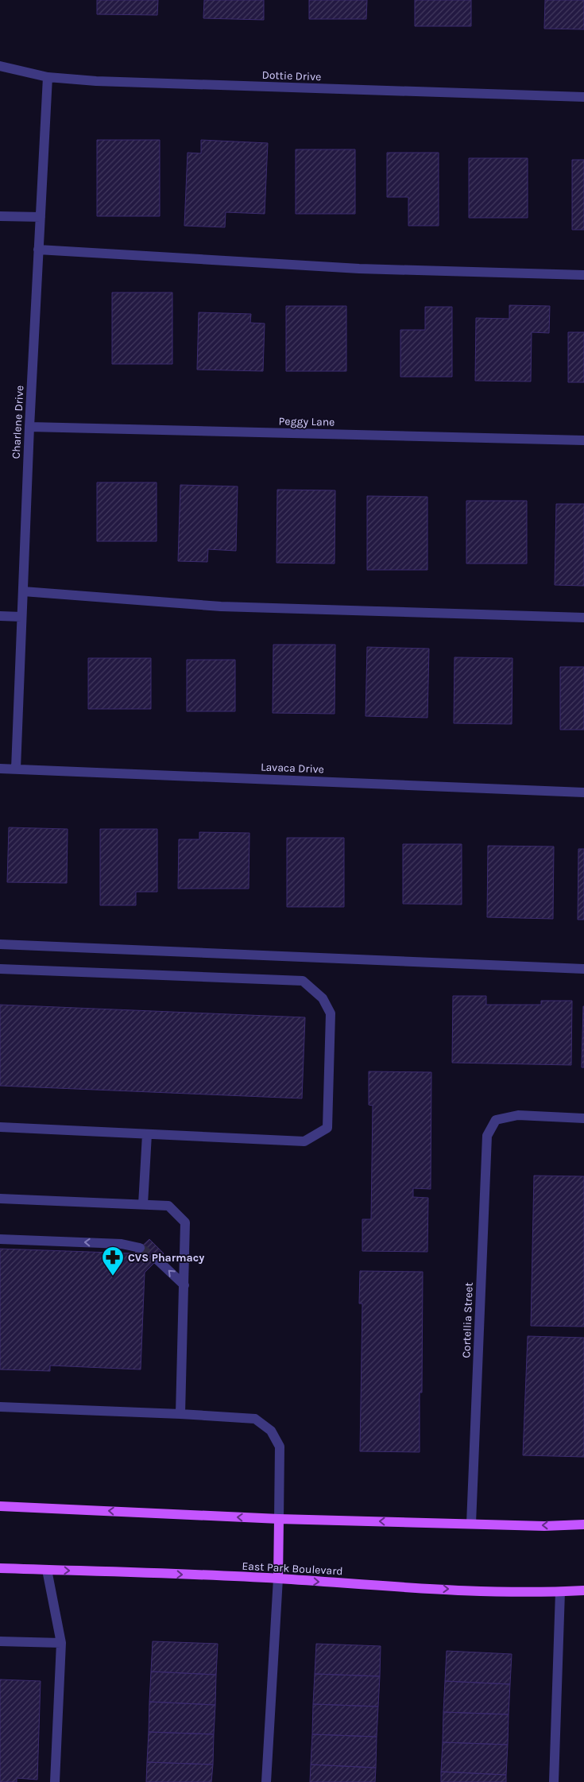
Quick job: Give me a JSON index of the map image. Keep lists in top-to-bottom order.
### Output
{
  "streets": {
    "main road": ["East Park Boulevard"],
    "street": [
      "Dottie Drive",
      "Peggy Lane",
      "Charlene Drive",
      "Lavaca Drive",
      "Cortellia Street"
    ]
  },
  "crossings": [
    ["Dottie Drive", "Charlene Drive"],
    ["Peggy Lane", "Charlene Drive"],
    ["Charlene Drive", "Lavaca Drive"]
  ],
  "places": {
    "pharmacy": ["CVS Pharmacy"]
  }
}
